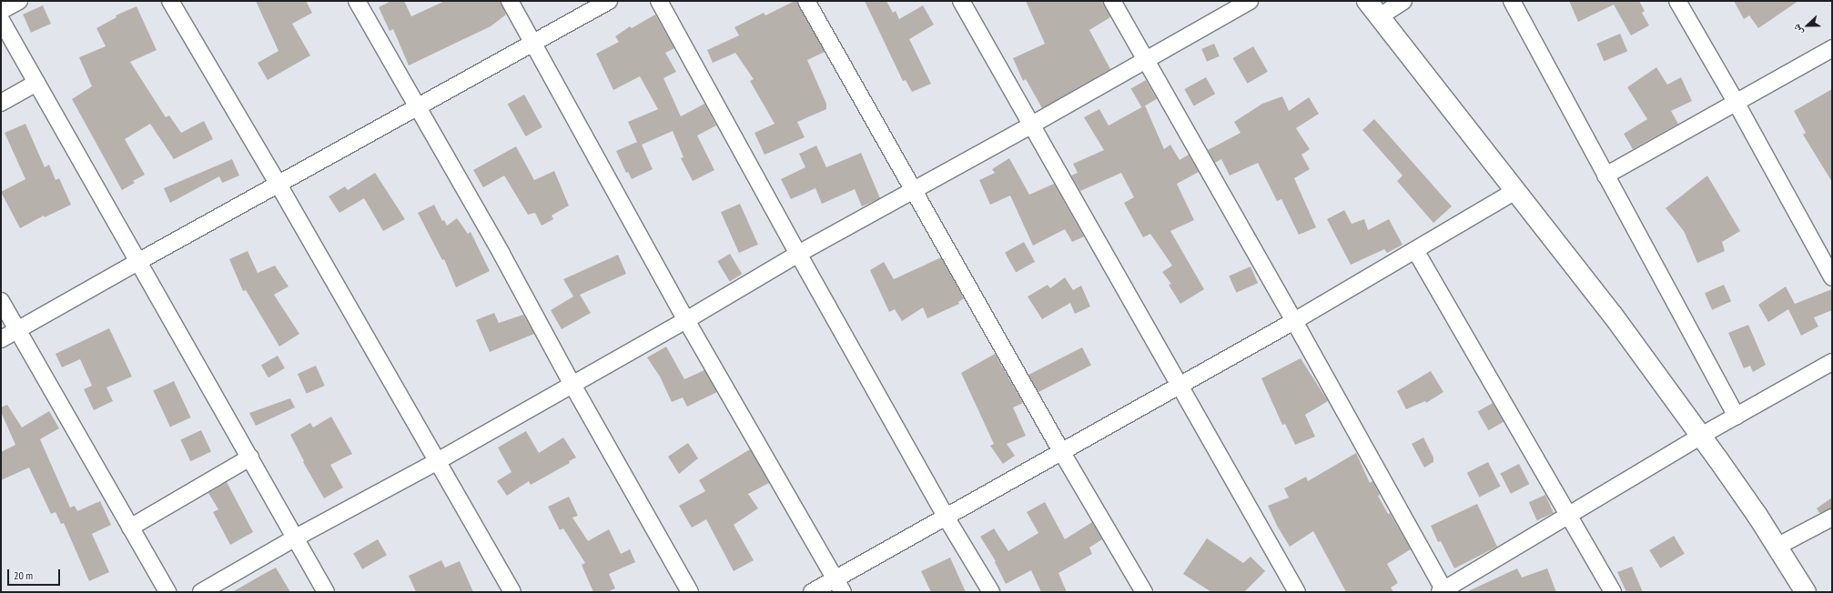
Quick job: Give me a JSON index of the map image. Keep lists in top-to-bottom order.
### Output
{
  "scale_bar": "20 m",
  "north": "left"
}
